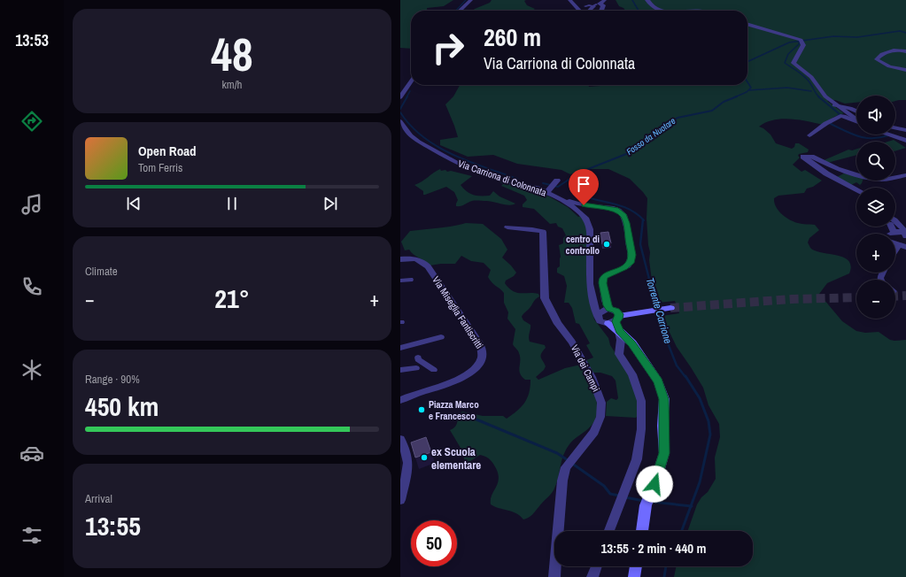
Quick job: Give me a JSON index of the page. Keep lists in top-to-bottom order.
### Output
{
  "streets": {
    "street": ["Via Carriona di Colonnata", "Via Miseglia Fantiscritti", "Via dei Campi"]
  },
  "water": ["Fosso da Nuotare", "Torrente Carrione"],
  "places": ["centro di controllo", "Piazza Marco e Francesco", "ex Scuola elementare"],
  "page": {
    "tabs": "13:53",
    "tile": [
      ["48", "km/h"],
      "Climate",
      ["Range · 90%", "450 km"],
      ["Arrival", "13:55"]
    ],
    "turn": ["260 m", "Via Carriona di Colonnata"],
    "map_buttons": ["+", "−"],
    "song": ["Open Road", "Tom Ferris"],
    "heat": ["−", "21°", "+"],
    "limit": "50",
    "trip": "13:55 · 2 min · 440 m"
  }
}
